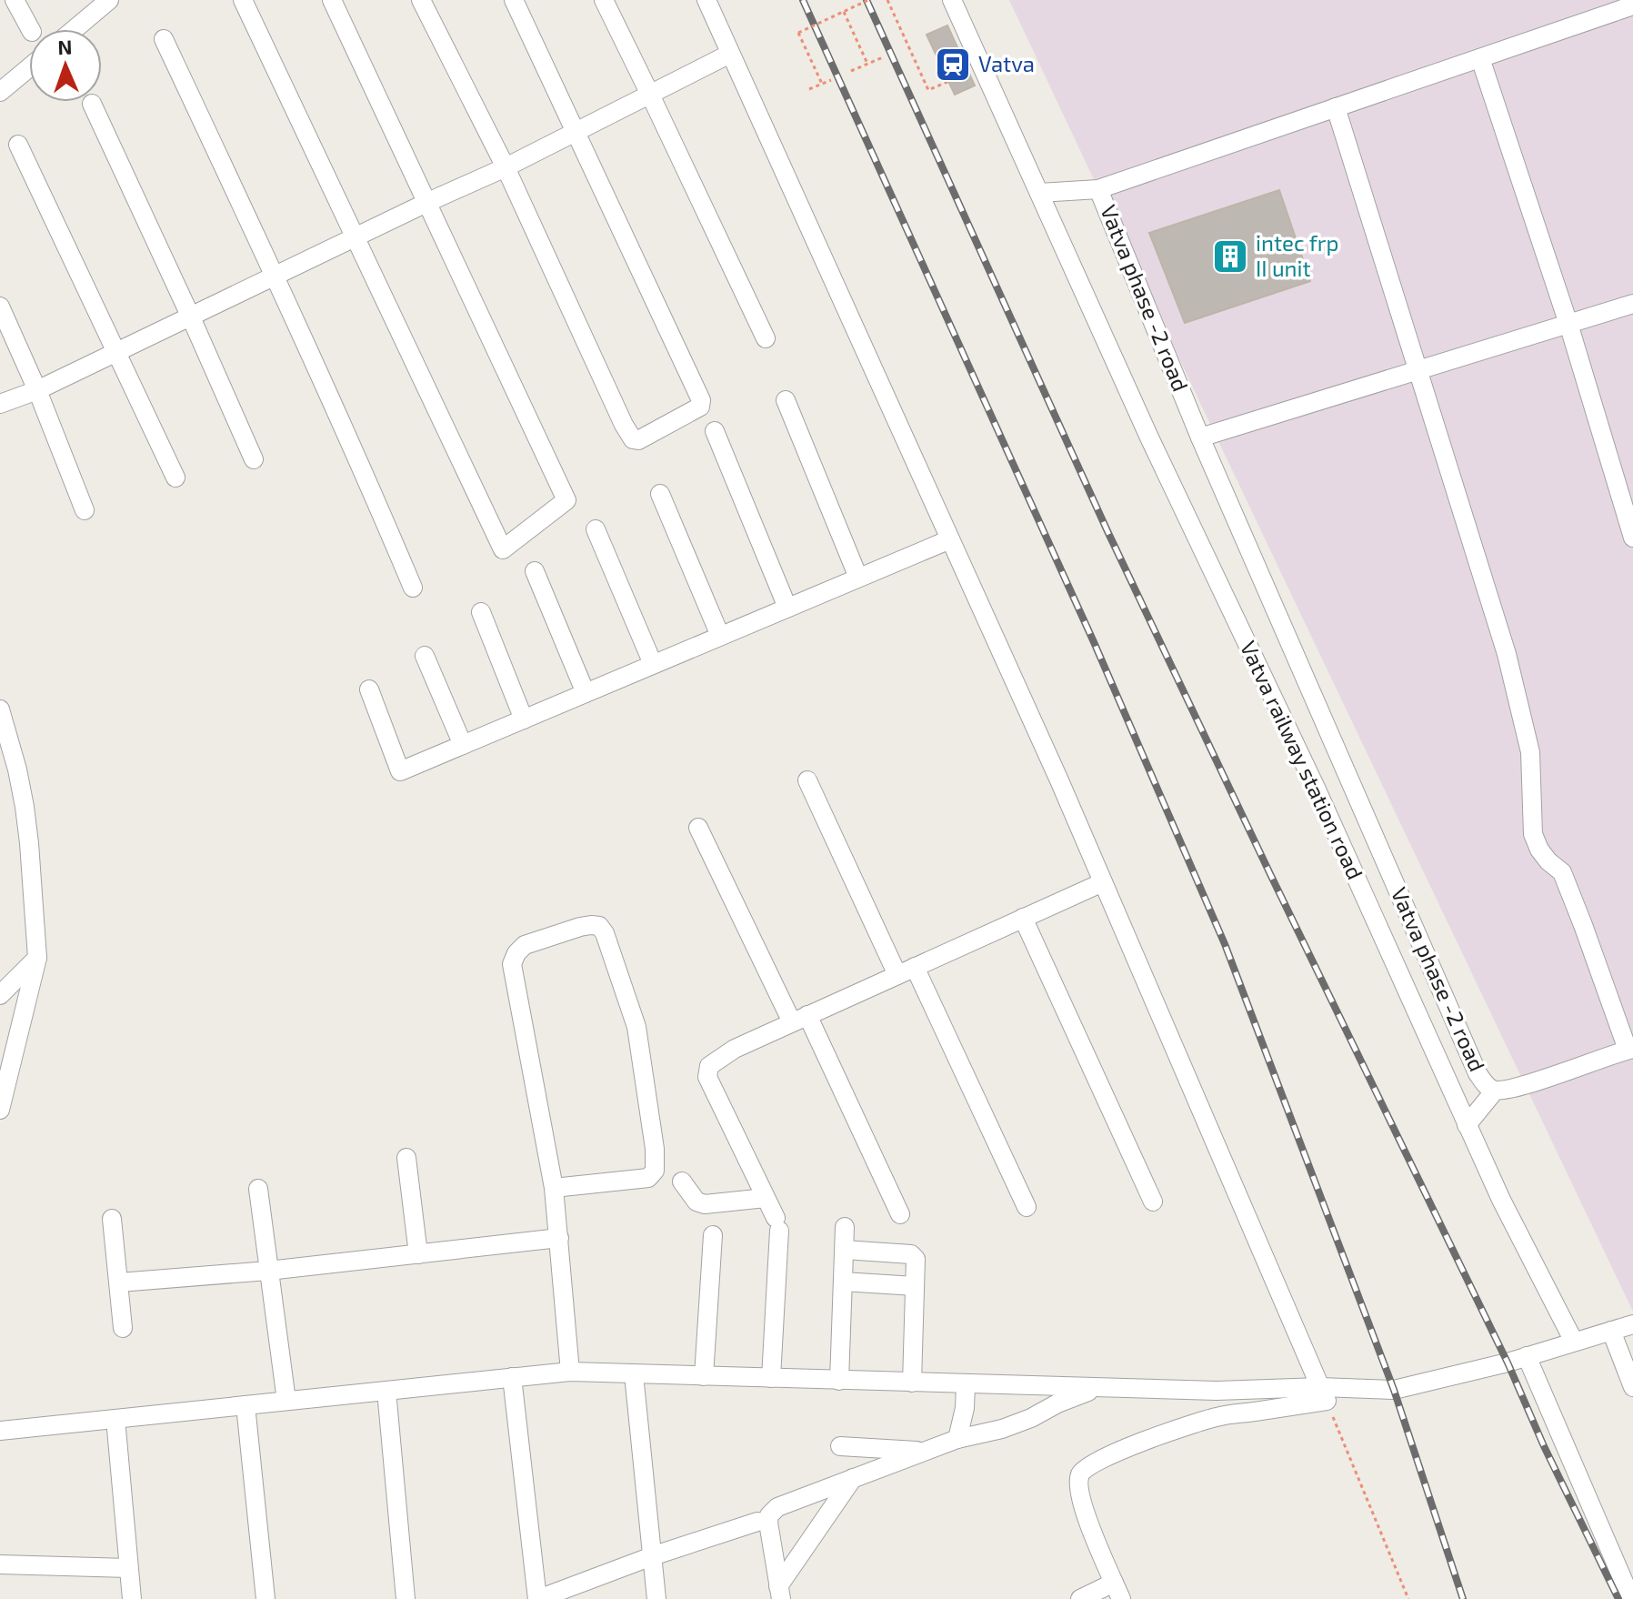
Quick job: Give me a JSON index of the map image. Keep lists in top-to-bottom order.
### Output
{
  "streets": {
    "street": ["Vatva phase -2 road", "Vatva railway station road"]
  },
  "places": {
    "station": ["Vatva"],
    "building": ["intec frp II unit"]
  },
  "north": "top"
}
